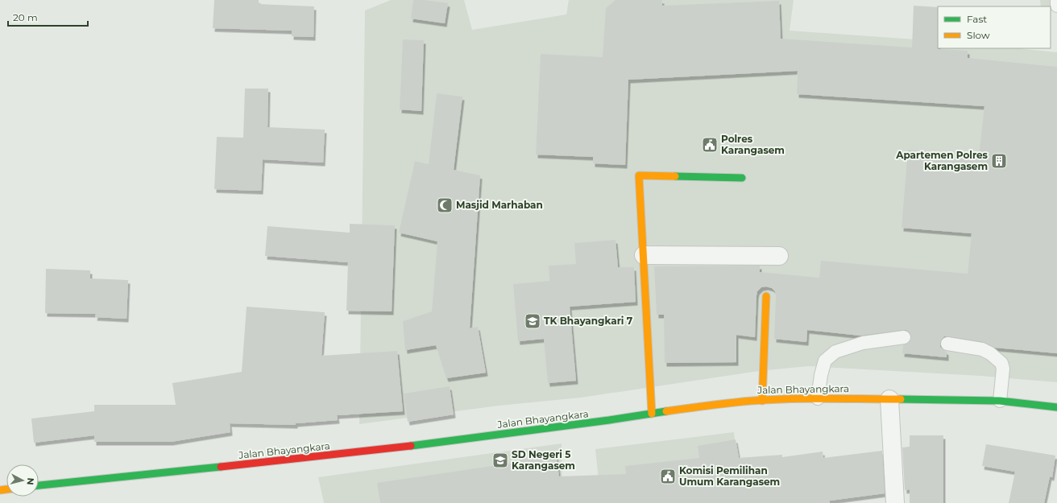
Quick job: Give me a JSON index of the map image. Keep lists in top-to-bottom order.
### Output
{
  "streets": {
    "street": ["Jalan Bhayangkara"]
  },
  "places": {
    "public building": ["Polres Karangasem", "Komisi Pemilihan Umum Karangasem"],
    "building": ["Apartemen Polres Karangasem"],
    "mosque": ["Masjid Marhaban"],
    "school or university": ["TK Bhayangkari 7", "SD Negeri 5 Karangasem"]
  },
  "legend": ["Fast", "Slow"],
  "scale_bar": "20 m",
  "north": "right"
}
